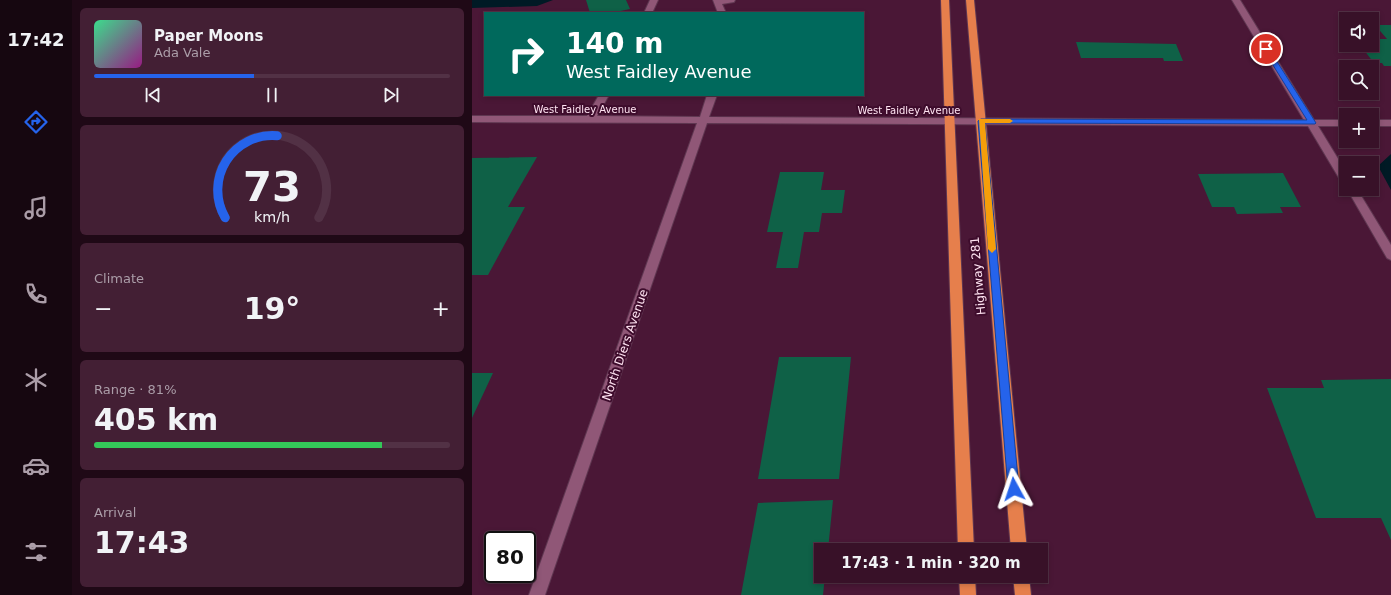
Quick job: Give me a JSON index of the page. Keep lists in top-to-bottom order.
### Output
{
  "streets": {
    "highway": ["Highway 281"],
    "street": ["West Faidley Avenue", "North Diers Avenue"]
  },
  "crossings": [
    ["West Faidley Avenue", "Highway 281"],
    ["West Faidley Avenue", "North Diers Avenue"]
  ],
  "page": {
    "tabs": "17:42",
    "map_buttons": ["+", "−"],
    "turn": ["140 m", "West Faidley Avenue"],
    "song": ["Paper Moons", "Ada Vale"],
    "tile": [
      "Climate",
      ["Range · 81%", "405 km"],
      ["Arrival", "17:43"]
    ],
    "heat": ["−", "19°", "+"],
    "limit": "80",
    "trip": "17:43 · 1 min · 320 m",
    "gauge": ["73", "km/h"]
  }
}
